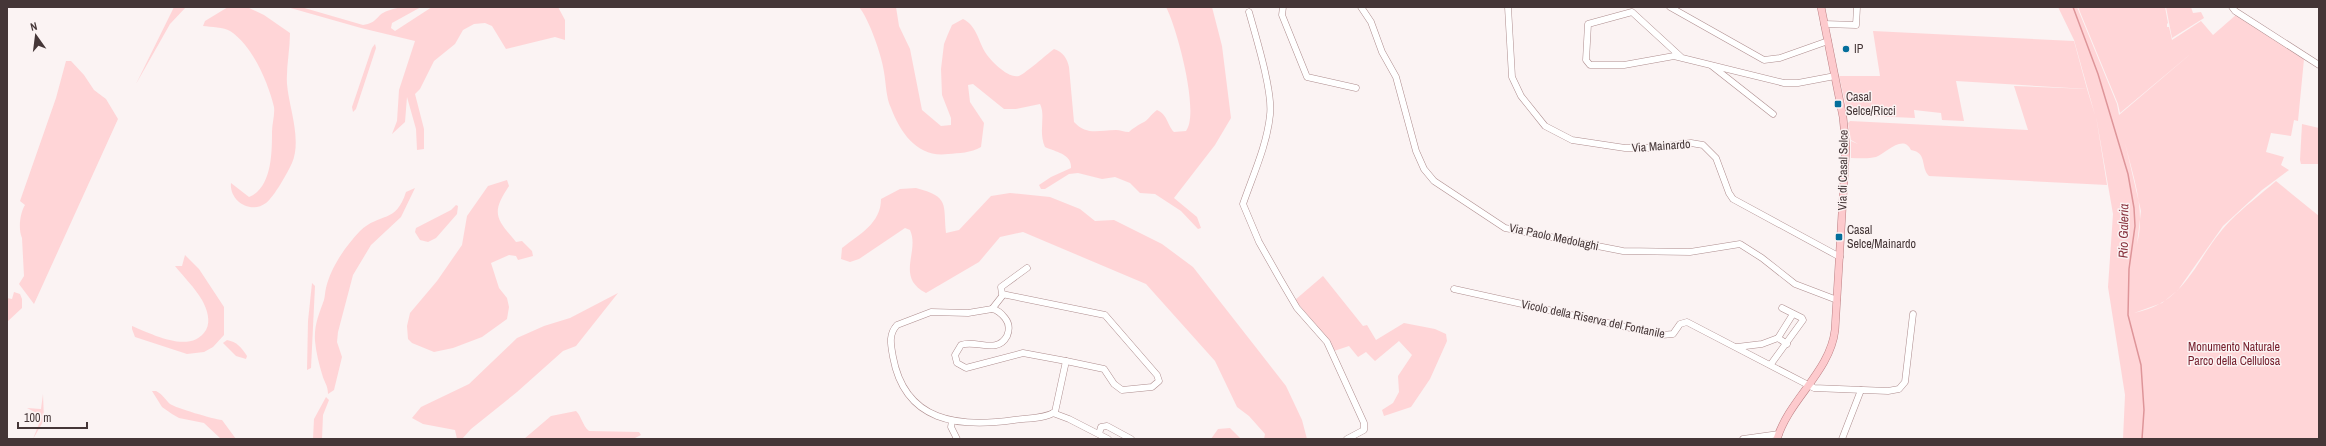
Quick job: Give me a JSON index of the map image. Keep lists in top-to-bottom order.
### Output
{
  "streets": {
    "main road": ["Via di Casal Selce"],
    "street": ["Via Mainardo", "Via Paolo Medolaghi", "Vicolo della Riserva del Fontanile"]
  },
  "crossings": [
    ["Via Mainardo", "Via di Casal Selce"],
    ["Via di Casal Selce", "Via Paolo Medolaghi"],
    ["Via di Casal Selce", "Vicolo della Riserva del Fontanile"]
  ],
  "water": ["Rio Galeria"],
  "parks": ["Monumento Naturale Parco della Cellulosa"],
  "places": {
    "other": ["IP"],
    "transit": ["Casal Selce/Ricci", "Casal Selce/Mainardo"]
  },
  "scale_bar": "100 m",
  "north": "top"
}
